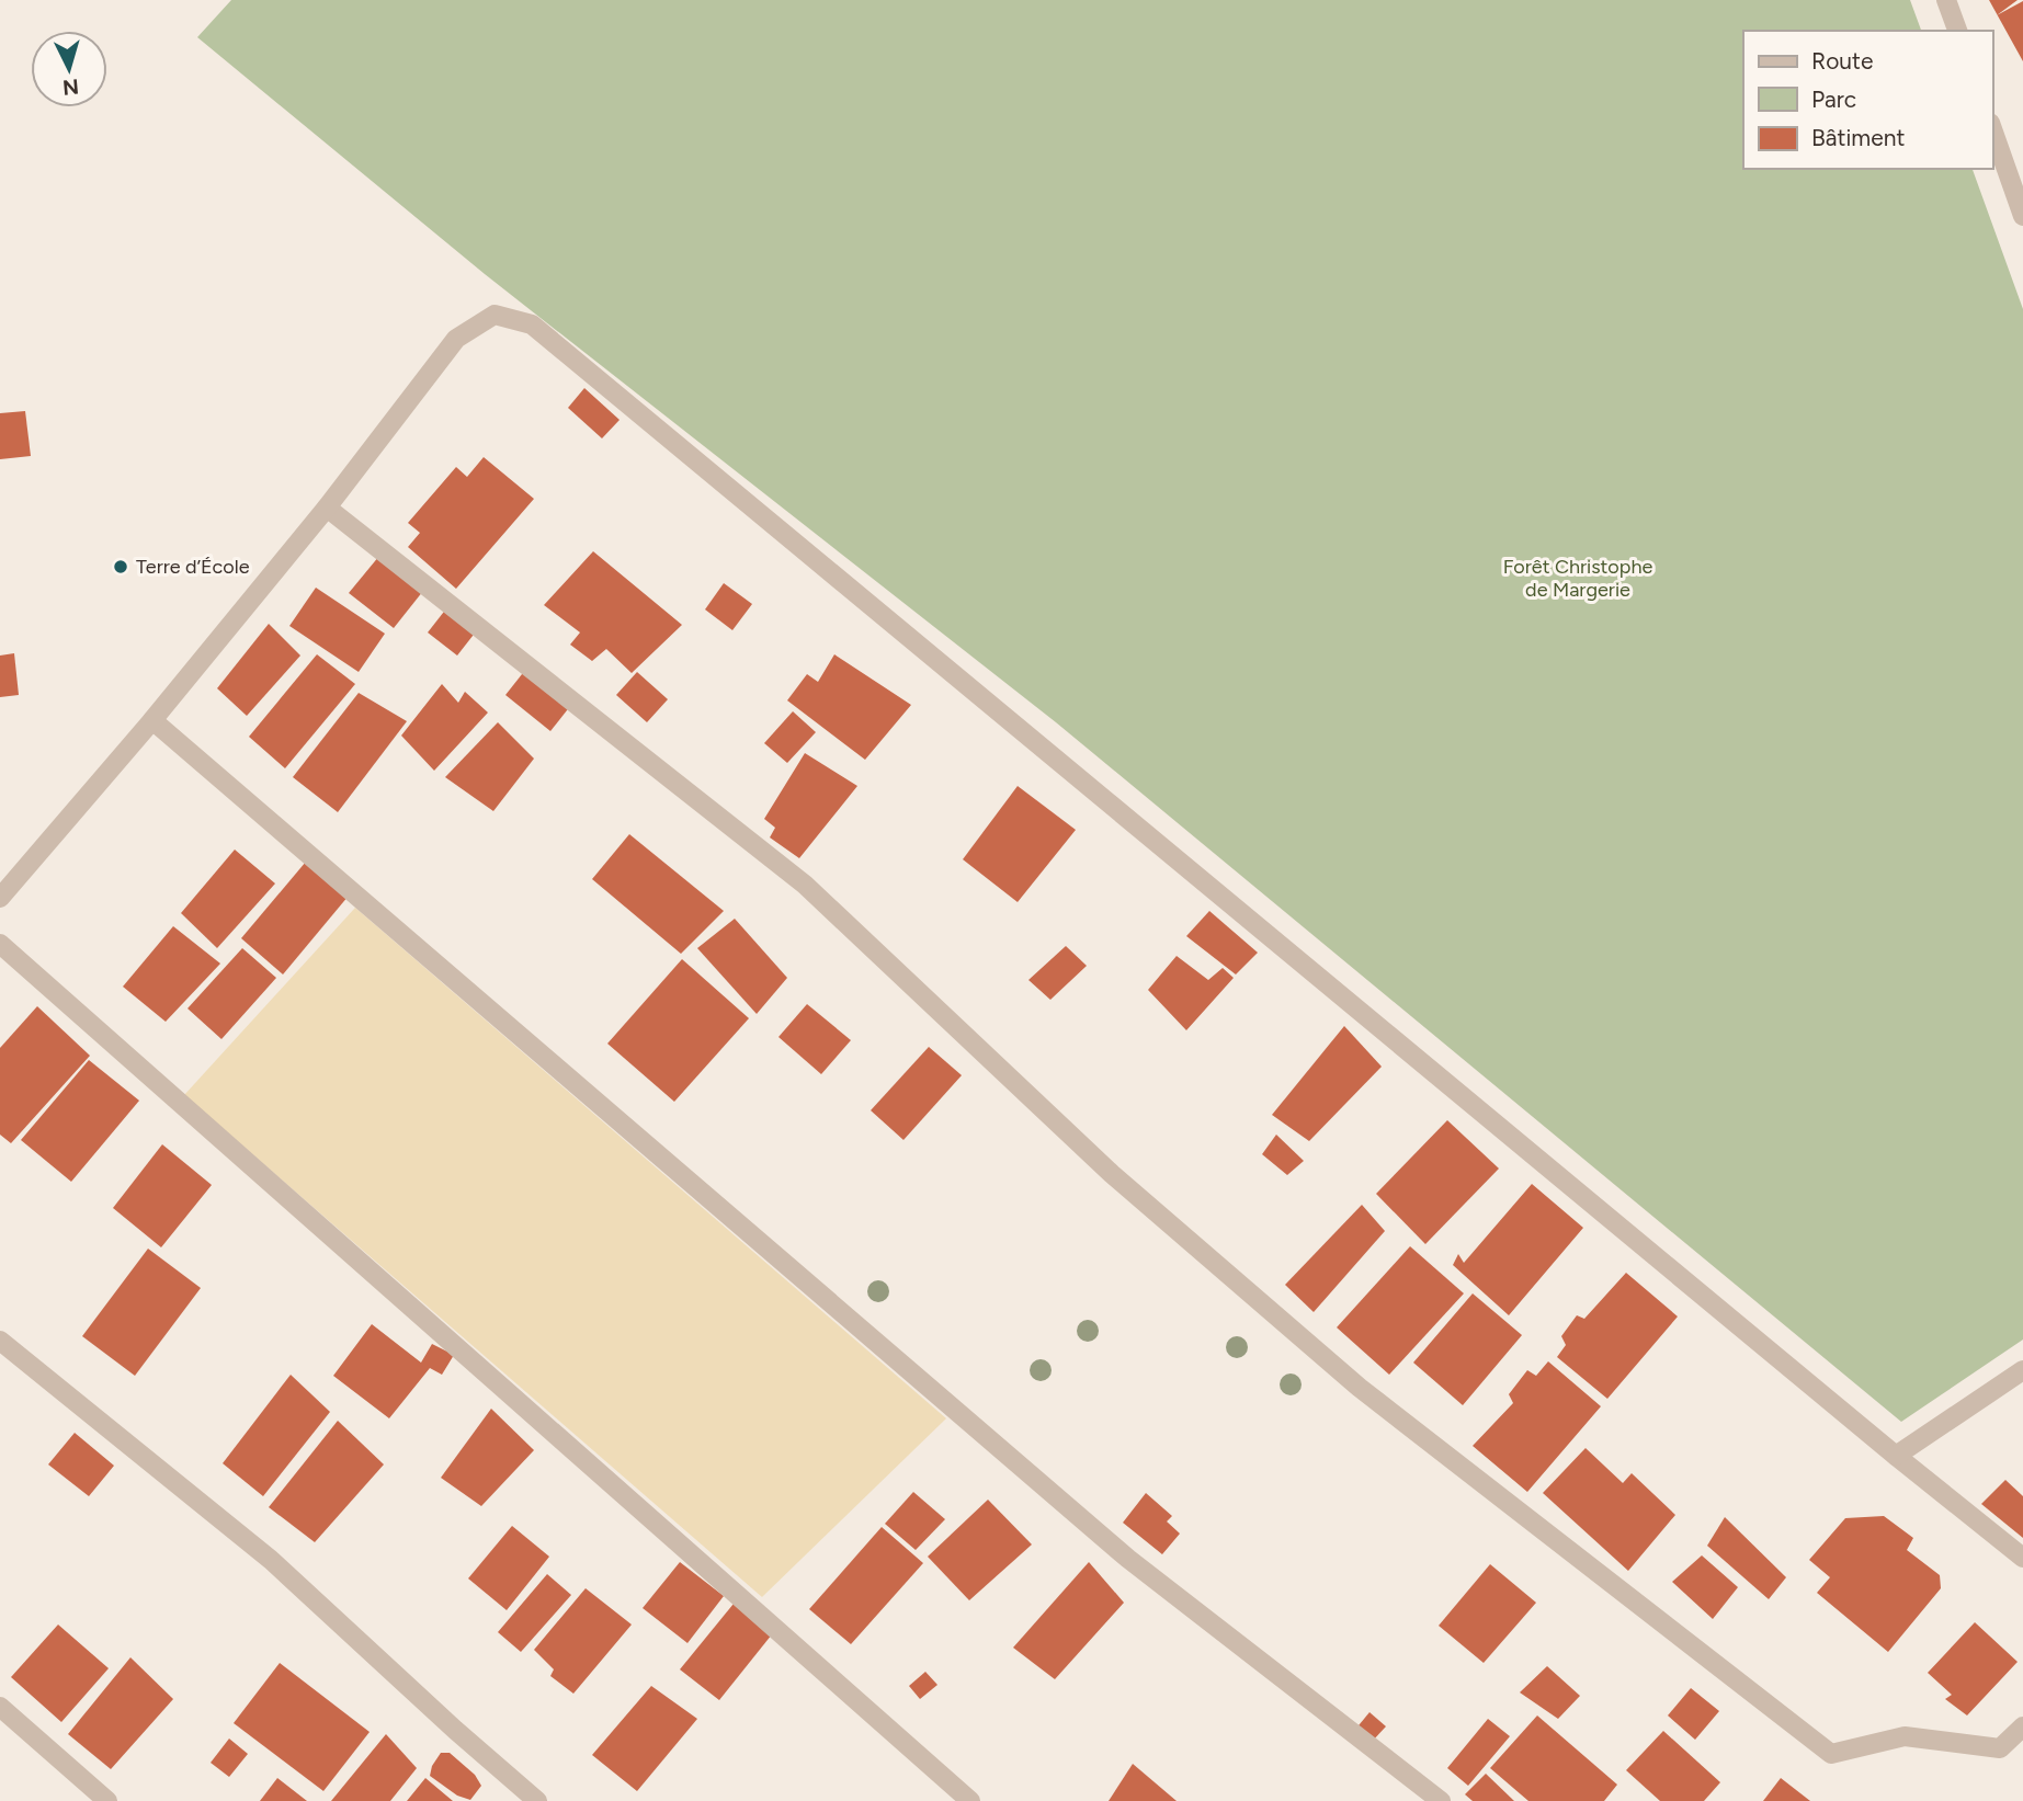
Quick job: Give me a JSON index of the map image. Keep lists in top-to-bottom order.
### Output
{
  "parks": ["Forêt Christophe de Margerie"],
  "places": ["Terre d’École"],
  "legend": ["Route", "Parc", "Bâtiment"],
  "north": "bottom"
}
